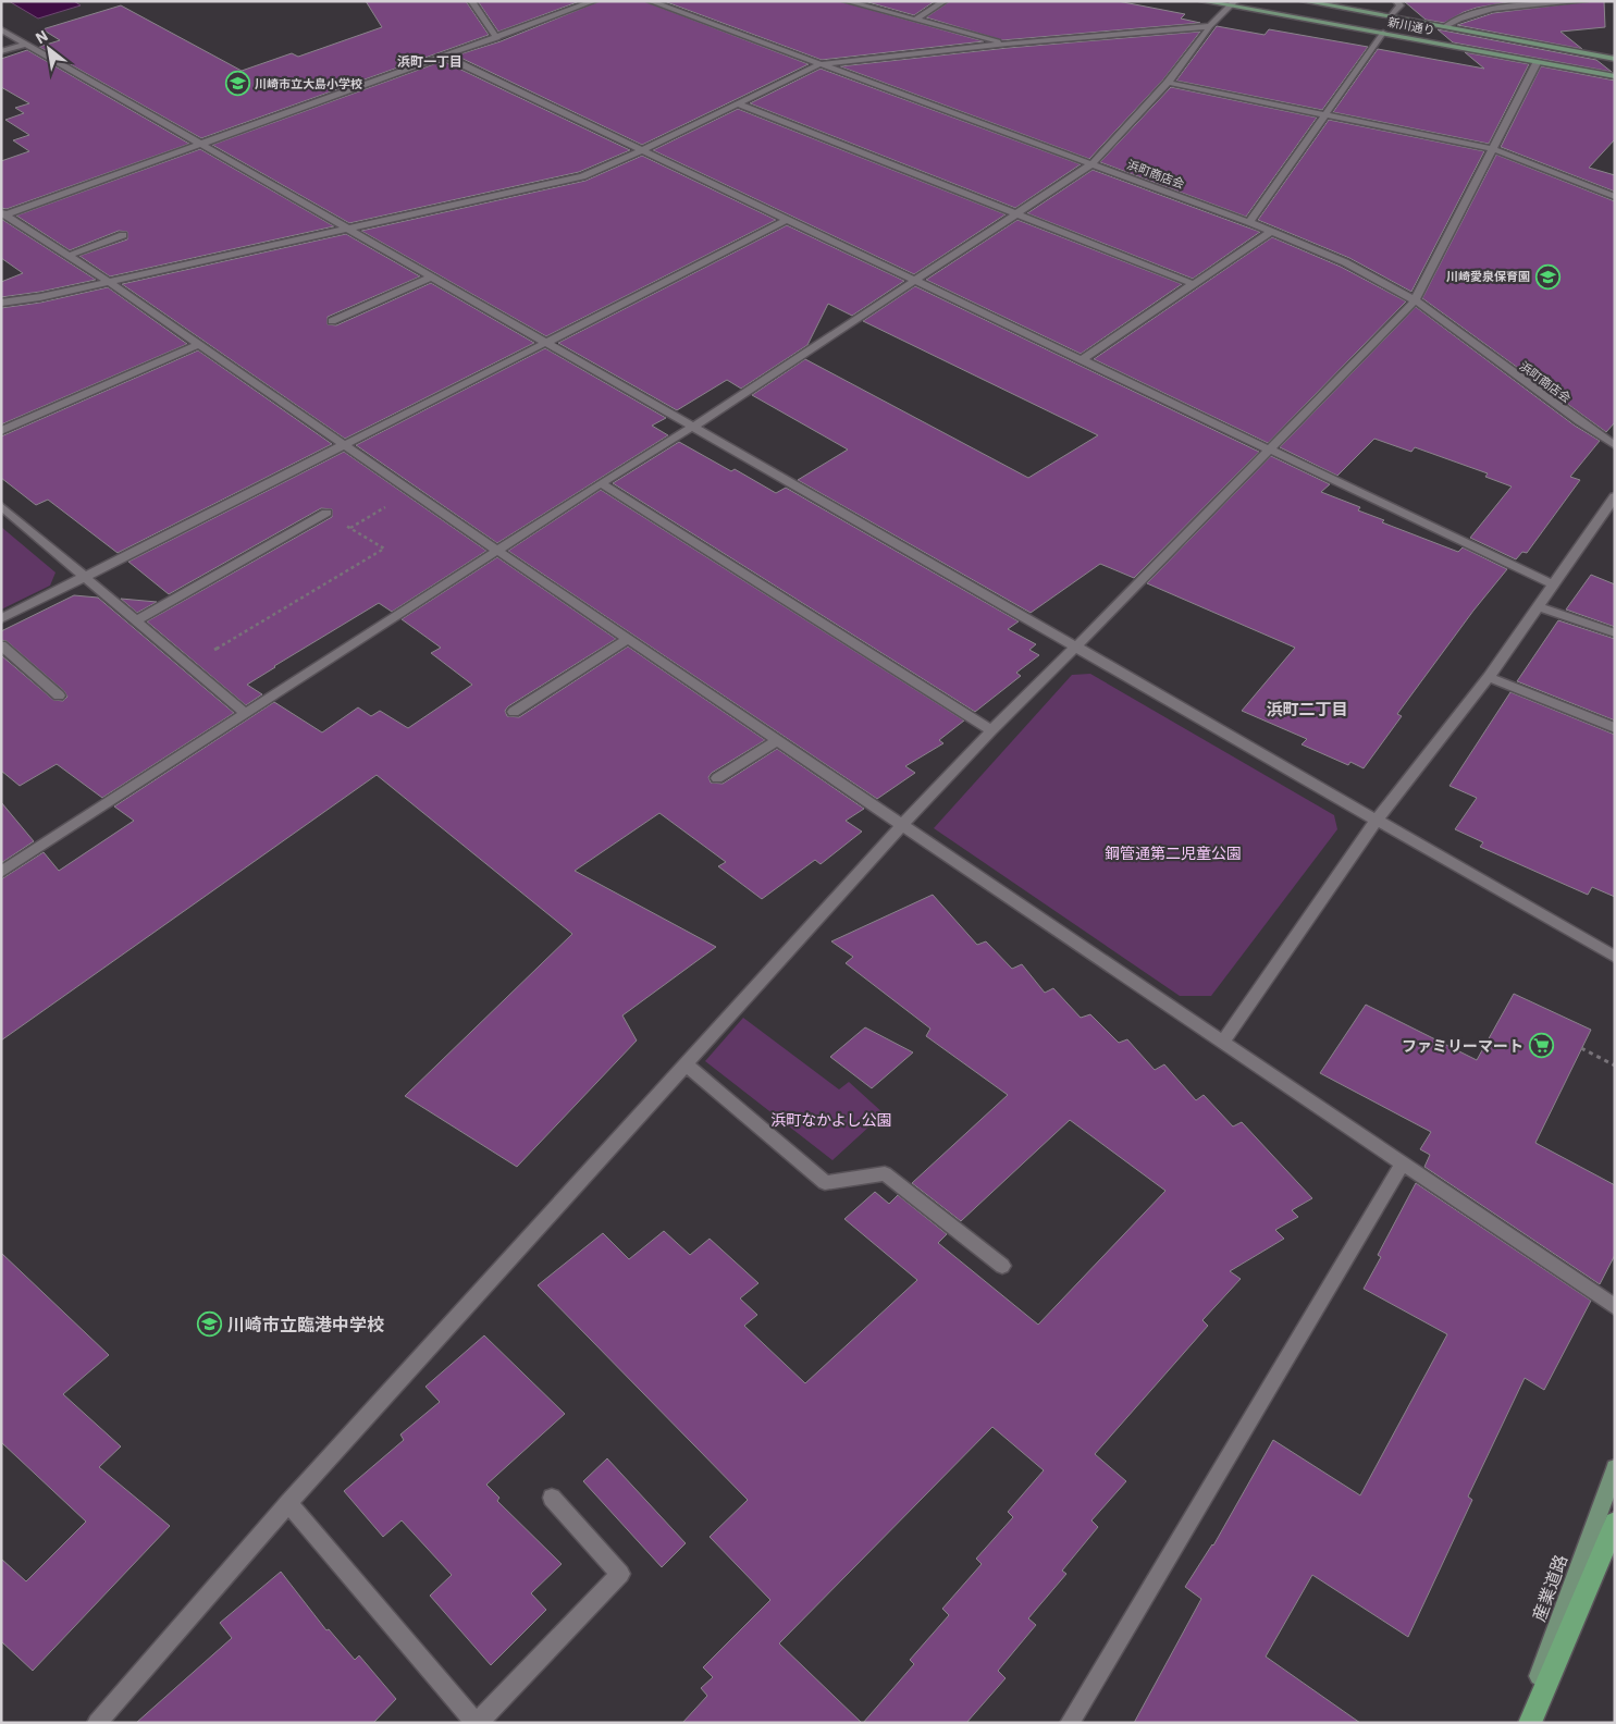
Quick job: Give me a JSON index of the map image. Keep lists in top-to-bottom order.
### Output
{
  "streets": {
    "main road": ["新川通り", "産業道路"],
    "street": ["浜町商店会"]
  },
  "districts": ["浜町一丁目", "浜町二丁目"],
  "parks": ["鋼管通第二児童公園", "浜町なかよし公園"],
  "places": {
    "school or university": ["川崎市立大島小学校", "川崎愛泉保育園", "川崎市立臨港中学校"],
    "supermarket": ["ファミリーマート"]
  },
  "north": "top left"
}
